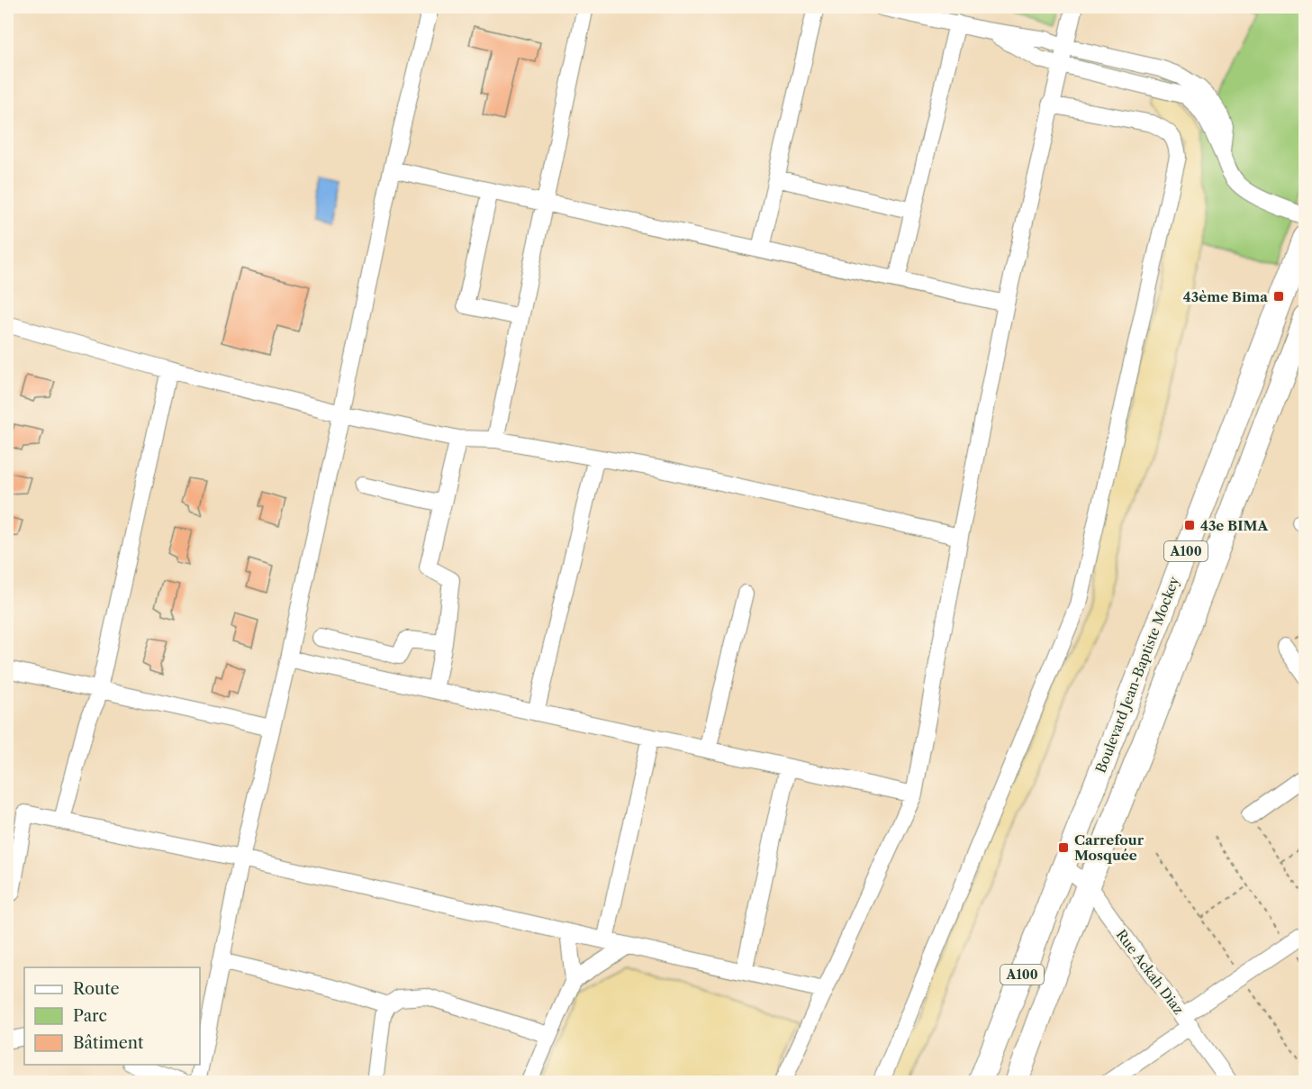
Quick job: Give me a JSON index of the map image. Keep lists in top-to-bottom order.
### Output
{
  "streets": {
    "highway": ["A100", "Boulevard Jean-Baptiste Mockey"],
    "street": ["Rue Ackah Diaz"]
  },
  "crossings": [
    ["A100", "Rue Ackah Diaz"],
    ["Boulevard Jean-Baptiste Mockey", "Rue Ackah Diaz"]
  ],
  "places": {
    "transit": ["43ème Bima", "43e BIMA", "Carrefour Mosquée"]
  },
  "legend": ["Route", "Parc", "Bâtiment"]
}
